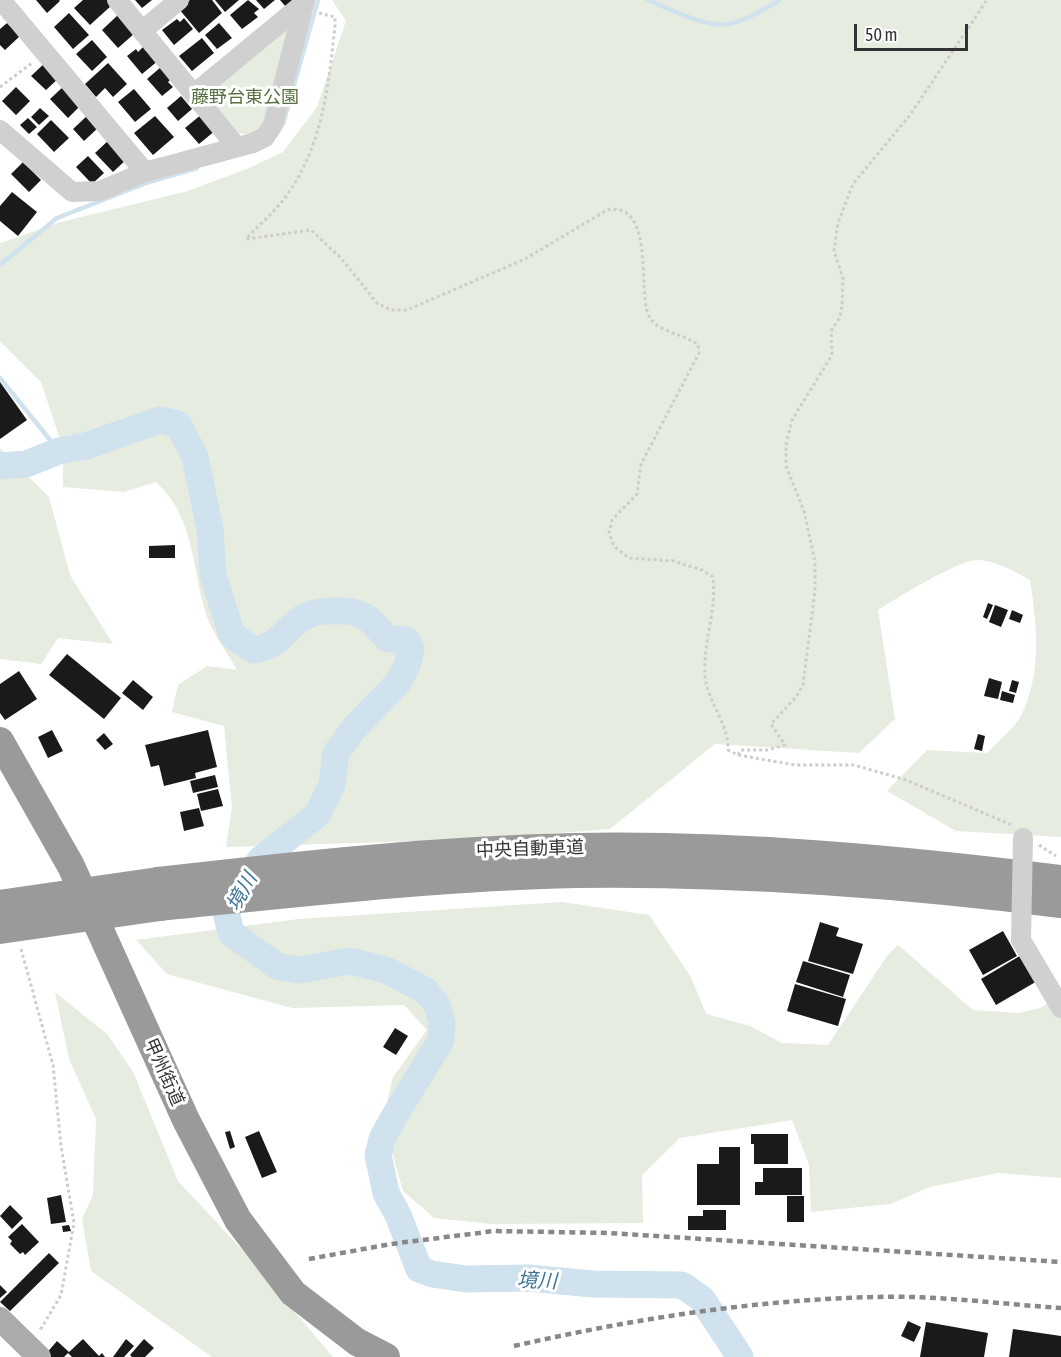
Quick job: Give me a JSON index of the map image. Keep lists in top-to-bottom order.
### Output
{
  "streets": {
    "highway": ["中央自動車道", "甲州街道"]
  },
  "water": ["境川"],
  "parks": ["藤野台東公園"],
  "scale_bar": "50 m"
}
